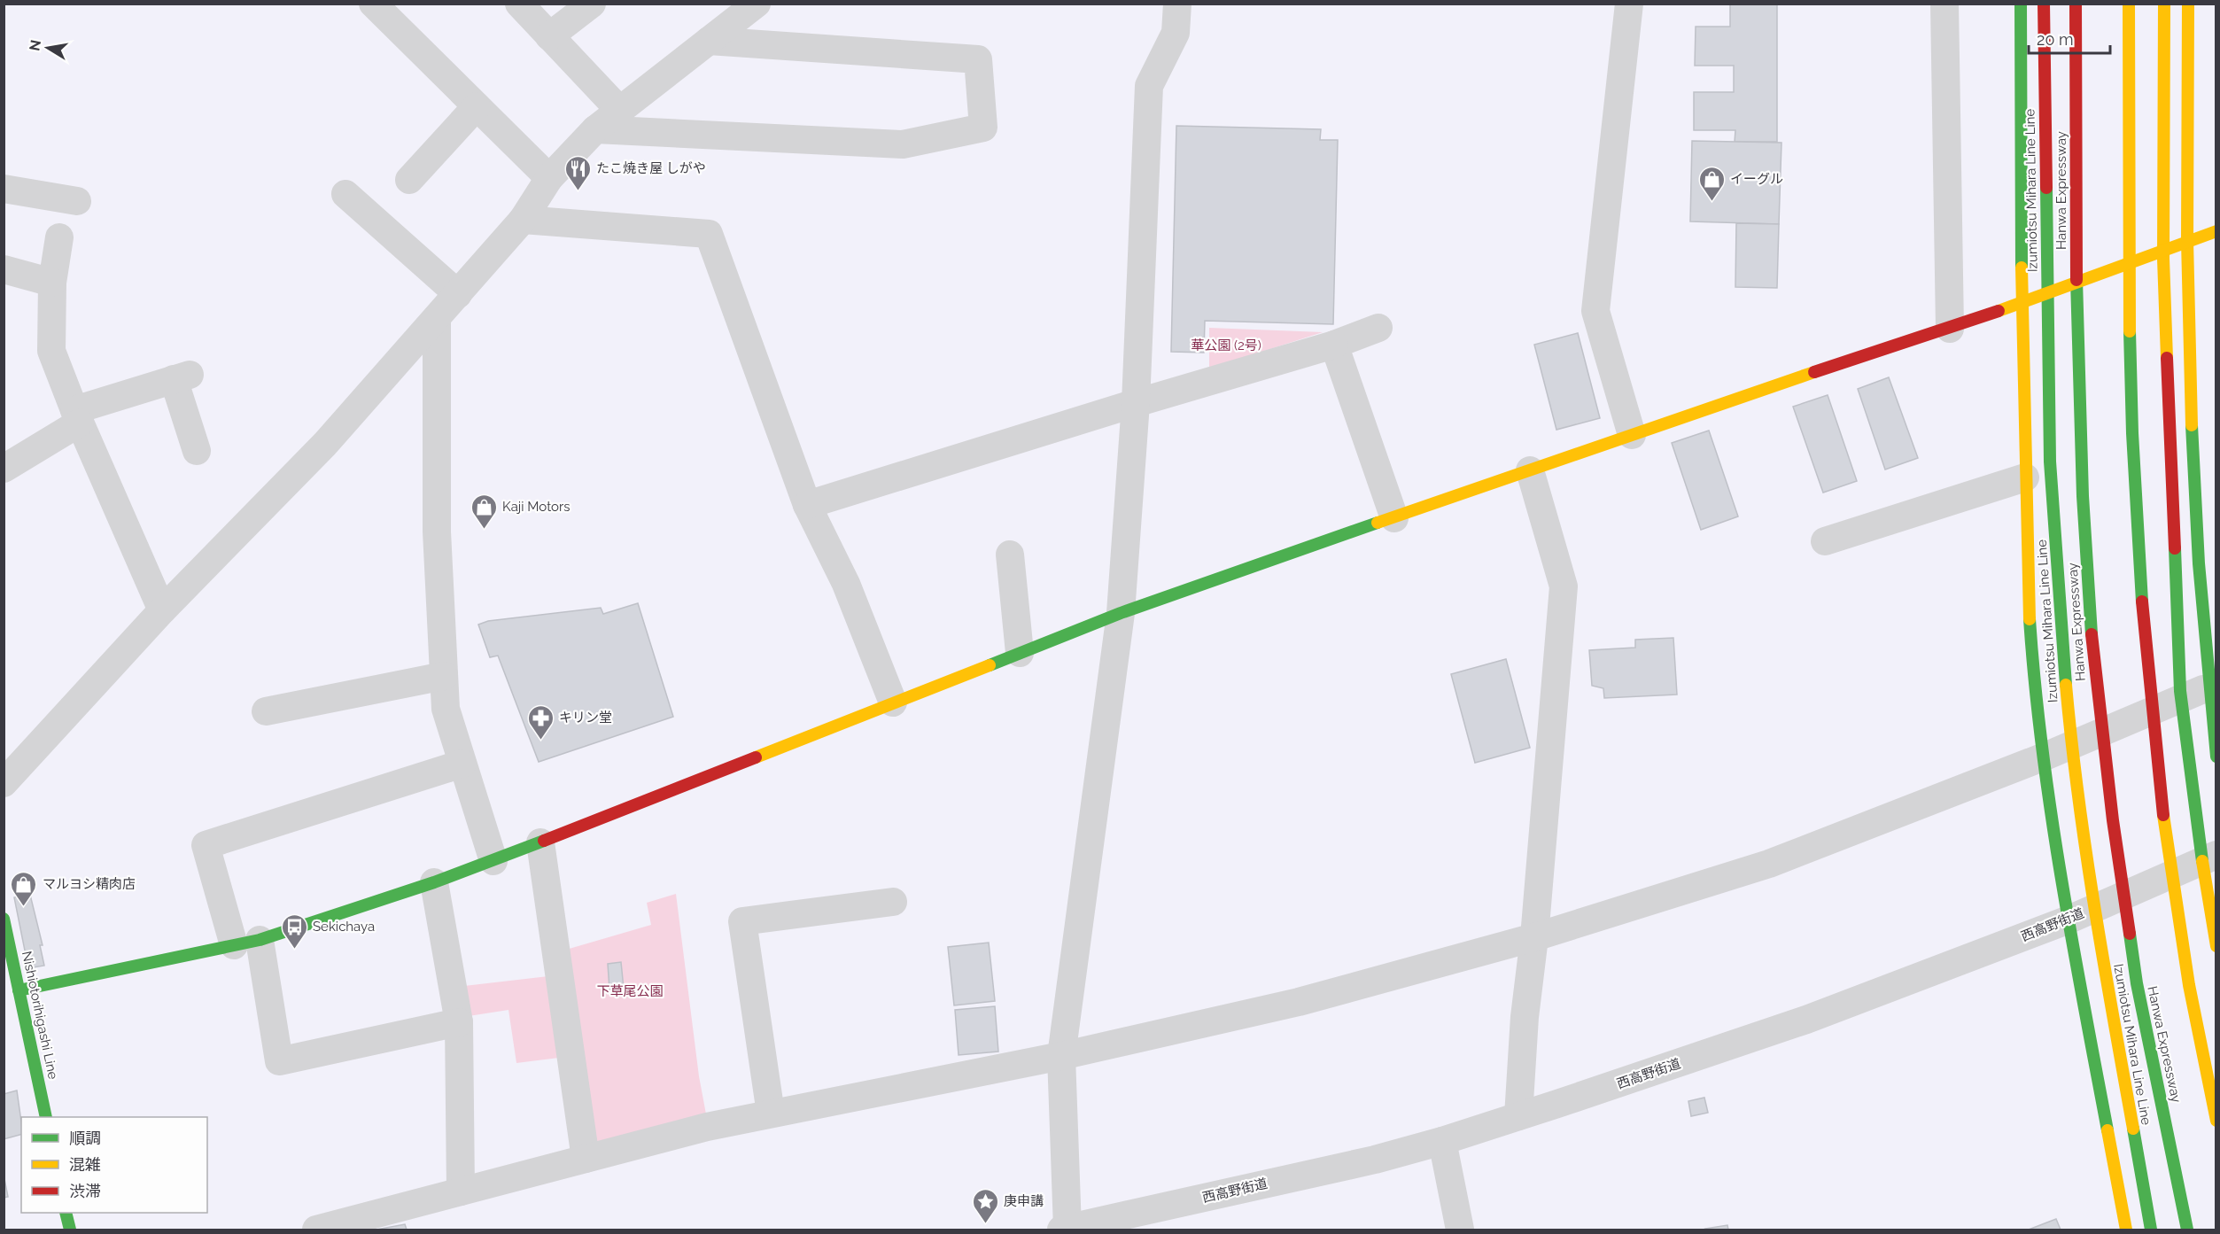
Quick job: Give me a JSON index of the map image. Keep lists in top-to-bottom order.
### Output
{
  "streets": {
    "main road": ["Izumiotsu Mihara Line Line", "Hanwa Expressway", "Nishiotorihigashi Line"],
    "street": ["西高野街道"]
  },
  "parks": ["華公園 (2号)", "下草尾公園"],
  "places": {
    "restaurant": ["たこ焼き屋 しがや"],
    "shop": ["イーグル", "Kaji Motors", "マルヨシ精肉店"],
    "pharmacy": ["キリン堂"],
    "bus stop": ["Sekichaya"],
    "place": ["庚申講"]
  },
  "legend": ["順調", "混雑", "渋滞"],
  "scale_bar": "20 m",
  "north": "left"
}
